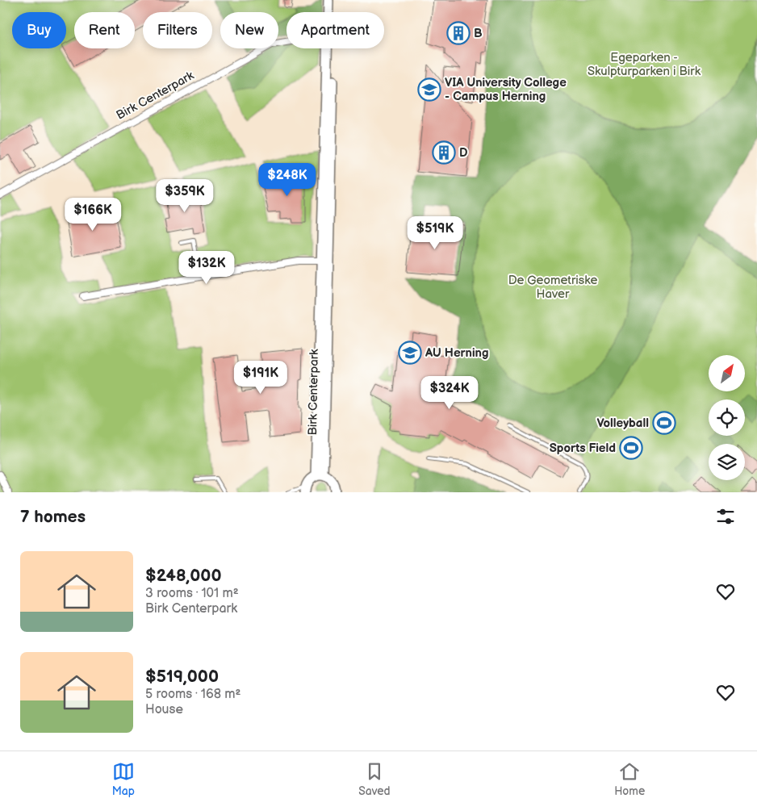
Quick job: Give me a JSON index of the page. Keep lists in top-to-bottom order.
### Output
{
  "streets": {
    "street": ["Birk Centerpark"]
  },
  "parks": ["Egeparken - Skulpturparken i Birk", "De Geometriske Haver"],
  "places": {
    "building": ["B", "D"],
    "school or university": ["VIA University College - Campus Herning", "AU Herning"],
    "sports": ["Volleyball", "Sports Field"]
  },
  "north": "top right",
  "page": {
    "chip": [
      "Buy",
      "Rent",
      "Filters",
      "New",
      "Apartment"
    ],
    "price": [
      "$248K",
      "$359K",
      "$166K",
      "$519K",
      "$132K",
      "$191K",
      "$324K"
    ],
    "heading": "7 homes",
    "list": [
      {
        "name": "$248,000",
        "note": "3 rooms · 101 m² · Birk Centerpark"
      },
      {
        "name": "$519,000",
        "note": "5 rooms · 168 m² · House"
      }
    ],
    "tabs": ["Map", "Saved", "Home"]
  }
}
